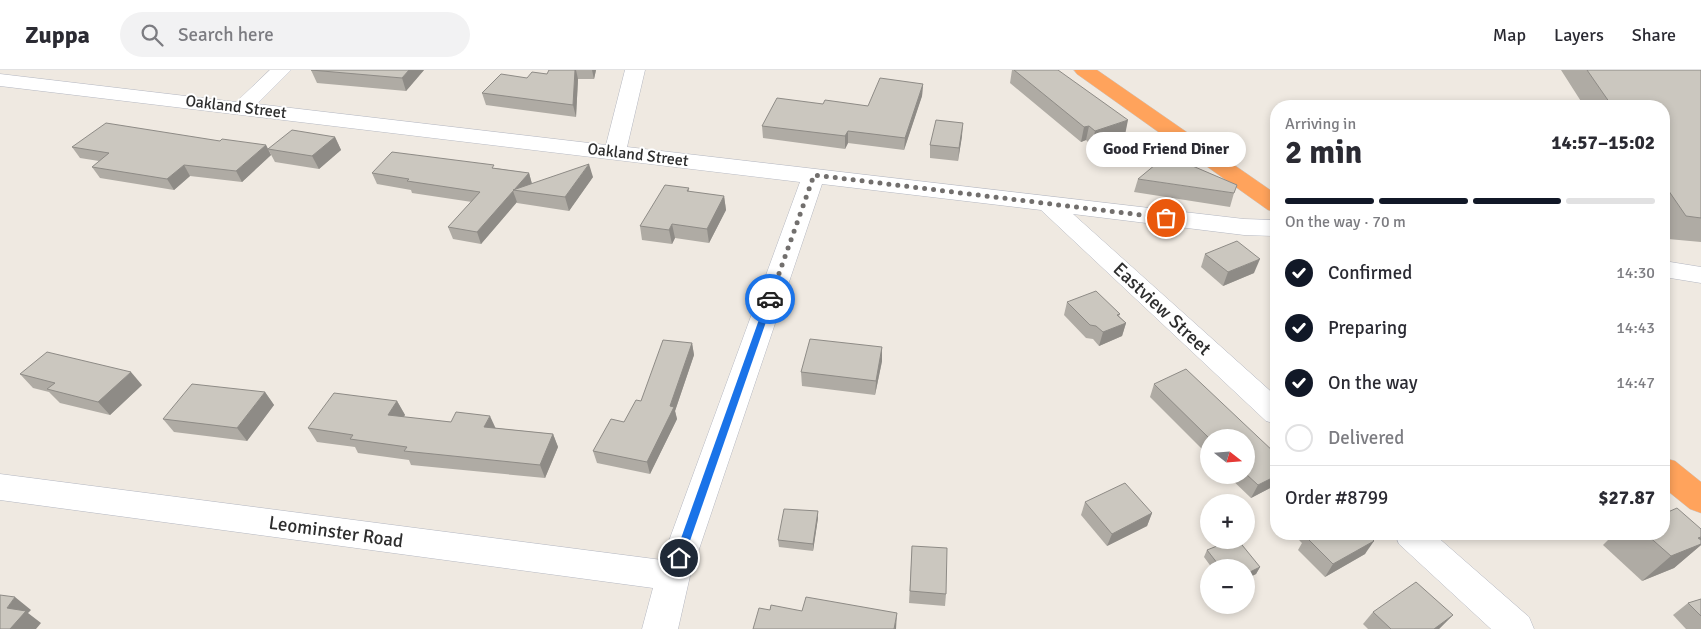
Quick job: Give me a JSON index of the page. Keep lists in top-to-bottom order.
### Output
{
  "streets": {
    "street": ["Oakland Street", "Eastview Street", "Leominster Road"]
  },
  "crossings": [
    ["Oakland Street", "Eastview Street"]
  ],
  "places": ["Good Friend Diner"],
  "north": "right",
  "page": {
    "header": "Zuppa",
    "search": "Search here",
    "nav": ["Map", "Layers", "Share"],
    "heading": ["2 min", "Arriving in", "14:57–15:02"],
    "panel": ["Order #8799", "$27.87"],
    "bubble": "Good Friend Diner",
    "bar": "On the way · 70 m",
    "list": [
      ["Confirmed", "14:30"],
      ["Preparing", "14:43"],
      ["On the way", "14:47"],
      "Delivered"
    ],
    "map_buttons": ["+", "−"]
  }
}
